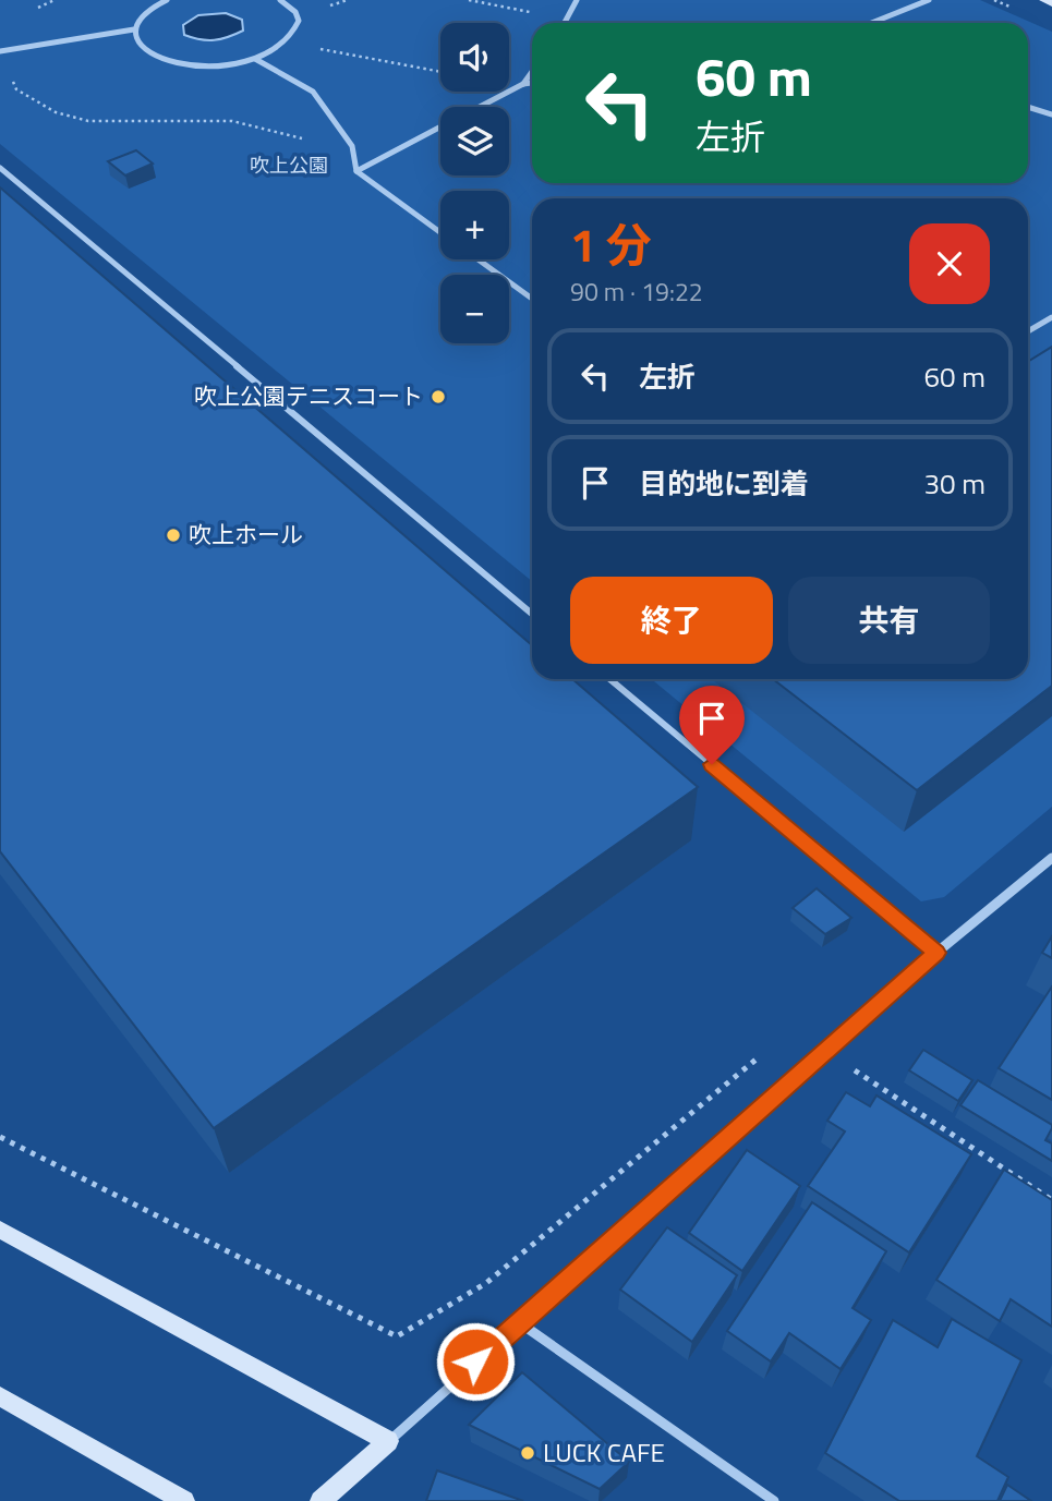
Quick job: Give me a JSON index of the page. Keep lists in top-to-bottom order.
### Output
{
  "parks": ["吹上公園"],
  "places": ["吹上公園テニスコート", "吹上ホール", "LUCK CAFE"],
  "page": {
    "map_buttons": ["+", "−"],
    "turn": ["60 m", "左折"],
    "heading": ["1 分", "90 m · 19:22"],
    "list": [
      {
        "name": "左折",
        "value": "60 m"
      },
      {
        "name": "目的地に到着",
        "value": "30 m"
      }
    ],
    "buttons": ["終了", "共有"]
  }
}
